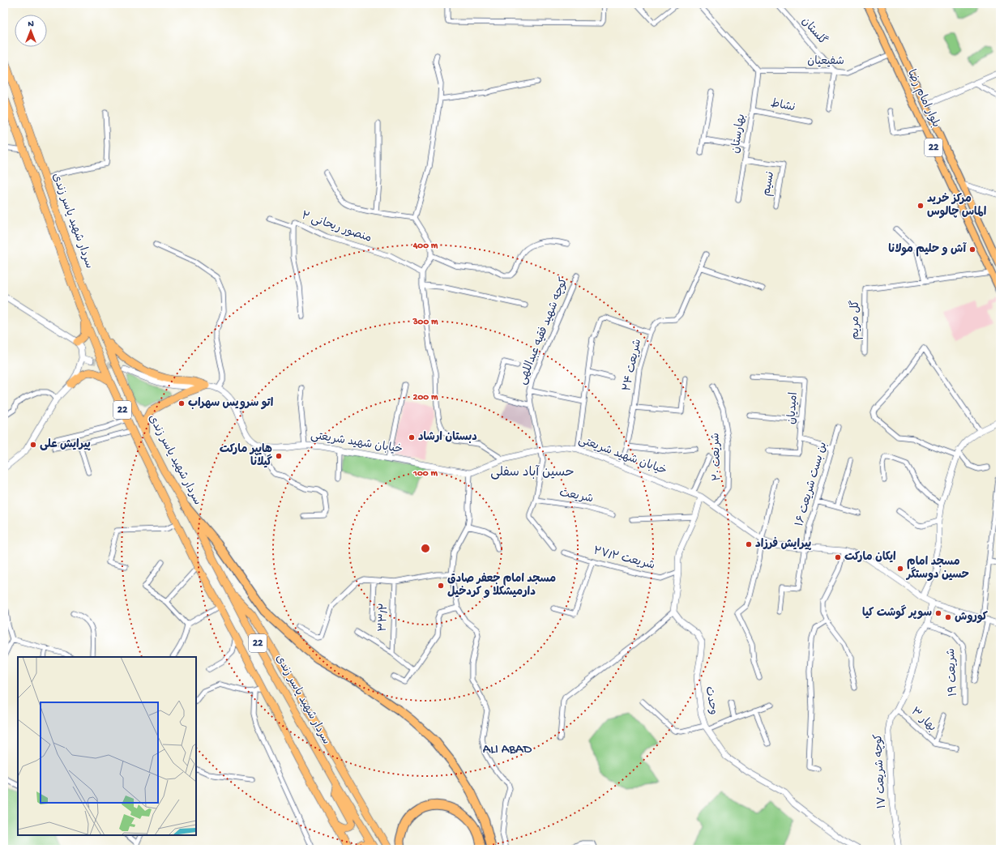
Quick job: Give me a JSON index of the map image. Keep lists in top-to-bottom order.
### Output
{
  "streets": {
    "highway": ["22", "سردار شهید یاسر زندی"],
    "main road": ["بلوار امام رضا"],
    "street": [
      "گلستان",
      "شفیعیان",
      "نشاط",
      "بهارستان",
      "نسیم",
      "منصور ریحانی ۲",
      "گل مریم",
      "کوچه شهید فقیه عبداللهی",
      "شریعت ۲۴",
      "امیدیان",
      "خیابان شهید شریعتی",
      "شریعت ۲۰",
      "بن بست شریعت ۱۶",
      "شریعت",
      "شریعت ۲۷/۲",
      "۳۳/۲",
      "شریعت ۱۹",
      "وحدت",
      "بهار ۳",
      "کوچه شریعت ۱۷"
    ]
  },
  "crossings": [
    ["گلستان", "شفیعیان"],
    ["شفیعیان", "بلوار امام رضا"],
    ["شفیعیان", "بهارستان"],
    ["نشاط", "بهارستان"],
    ["بهارستان", "نسیم"],
    ["کوچه شهید فقیه عبداللهی", "خیابان شهید شریعتی"],
    ["کوچه شهید فقیه عبداللهی", "شریعت"],
    ["شریعت ۲۴", "خیابان شهید شریعتی"],
    ["امیدیان", "بن بست شریعت ۱۶"],
    ["خیابان شهید شریعتی", "شریعت ۲۰"],
    ["خیابان شهید شریعتی", "بن بست شریعت ۱۶"],
    ["خیابان شهید شریعتی", "کوچه شریعت ۱۷"],
    ["شریعت ۱۹", "کوچه شریعت ۱۷"],
    ["بهار ۳", "کوچه شریعت ۱۷"]
  ],
  "districts": ["حسین آباد سفلی", "ALI ABAD"],
  "places": [
    "مرکز خرید الماس چالوس",
    "آش و حلیم مولانا",
    "اتو سرویس سهراب",
    "دبستان ارشاد",
    "پیرایش علی",
    "هایپر مارکت گیلانا",
    "پیرایش فرزاد",
    "ایکان مارکت",
    "مسجد امام حسین دوستگر",
    "مسجد امام جعفر صادق دارمیشکلا و کردخیل",
    "سوپر گوشت کیا",
    "کوروش"
  ],
  "north": "top",
  "rings": [
    "400 m",
    "300 m",
    "200 m",
    "100 m"
  ]
}
